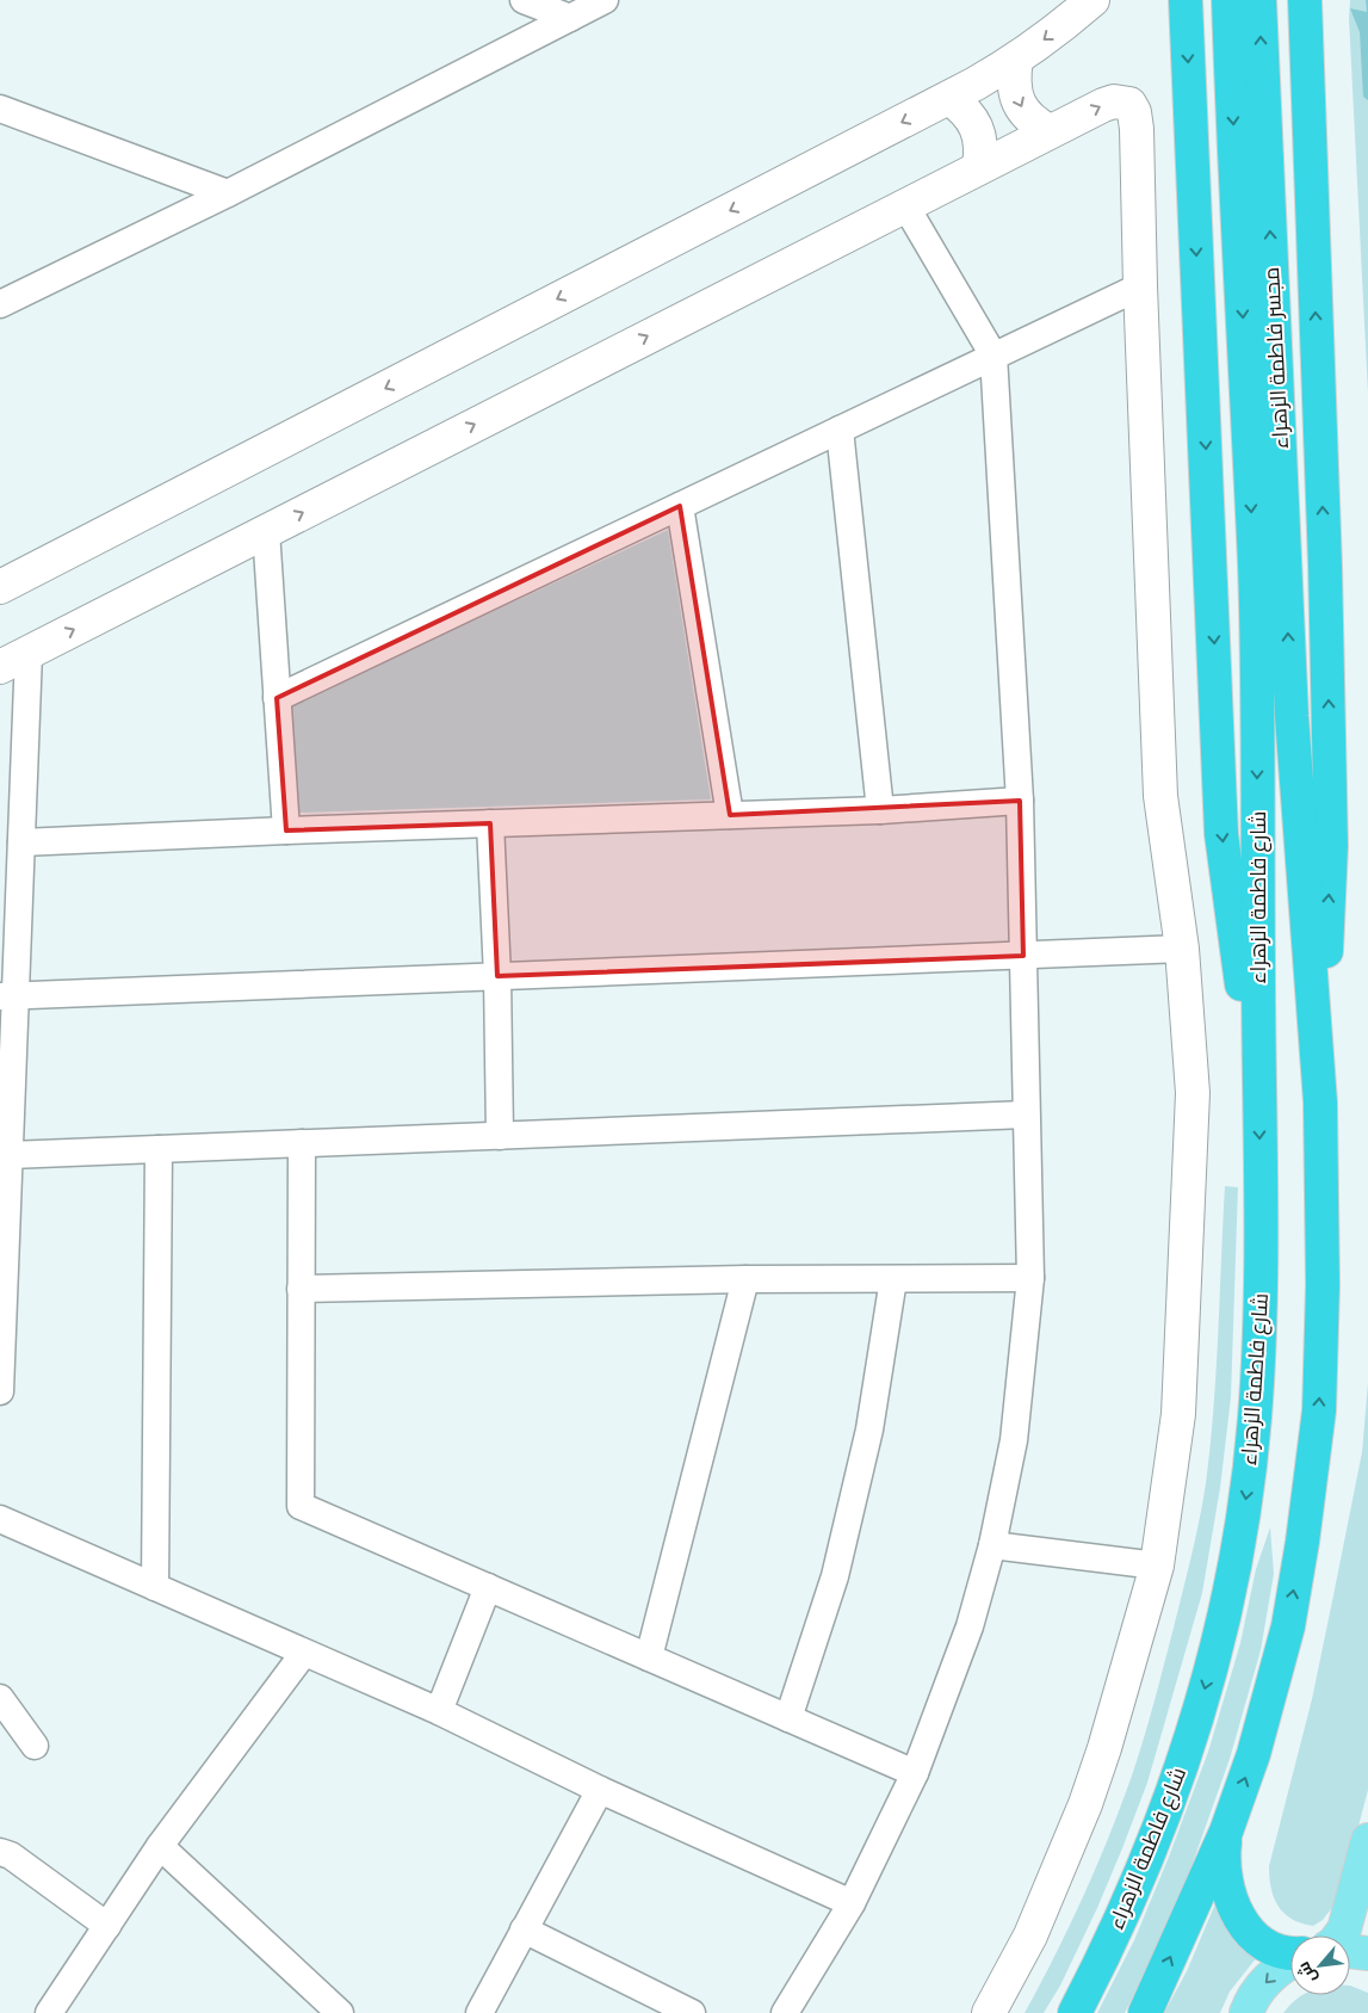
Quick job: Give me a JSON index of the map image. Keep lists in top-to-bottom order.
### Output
{
  "streets": {
    "highway": ["مجسر فاطمة الزهراء", "شارع فاطمة الزهراء"]
  },
  "crossings": [
    ["مجسر فاطمة الزهراء", "شارع فاطمة الزهراء"]
  ],
  "north": "bottom left"
}
